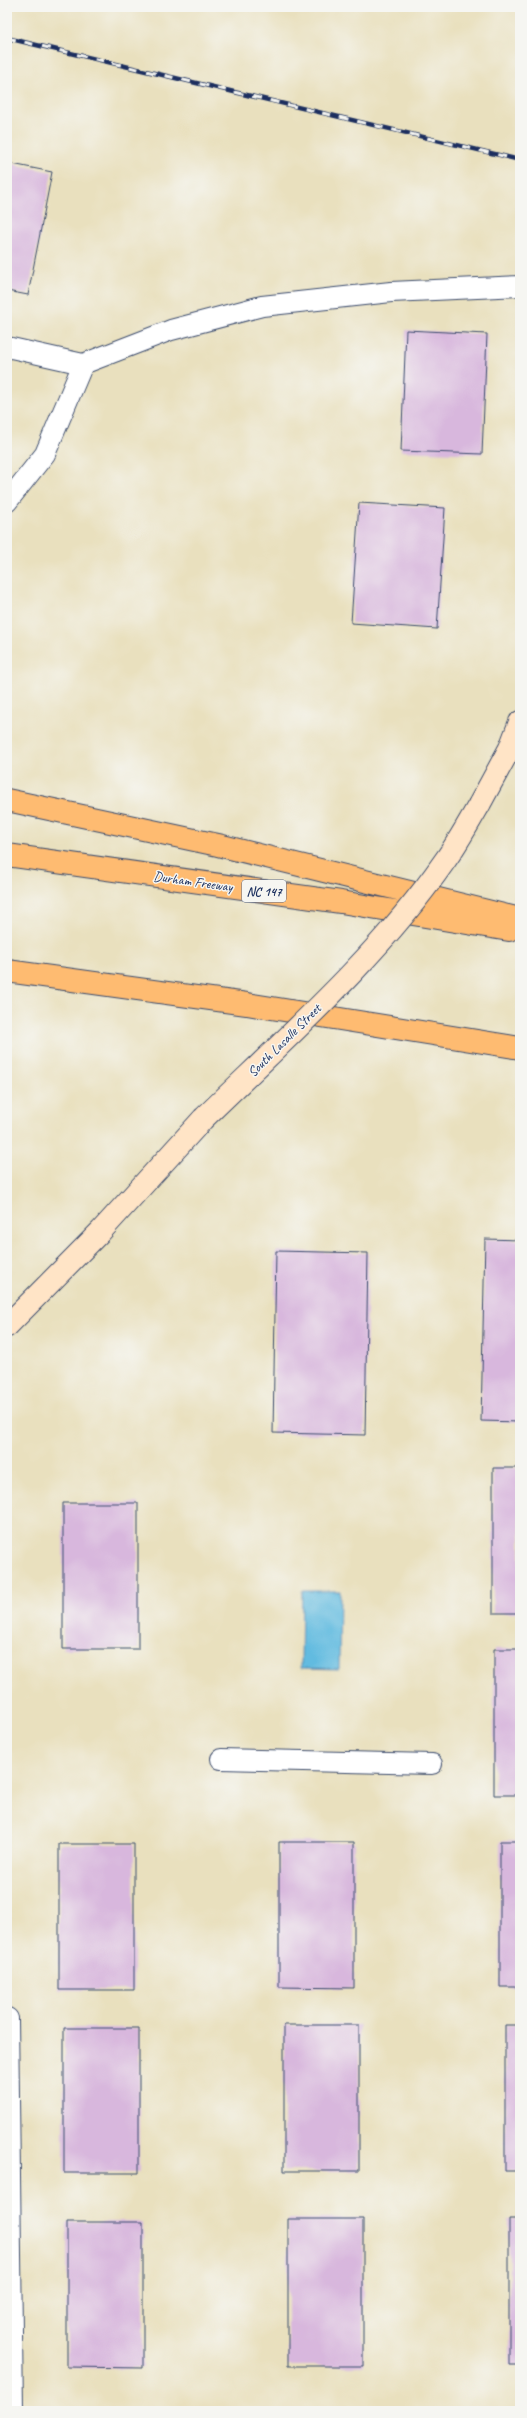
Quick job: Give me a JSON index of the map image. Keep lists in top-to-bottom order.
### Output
{
  "streets": {
    "highway": ["Durham Freeway", "NC 147"],
    "street": ["South Lasalle Street"]
  }
}
